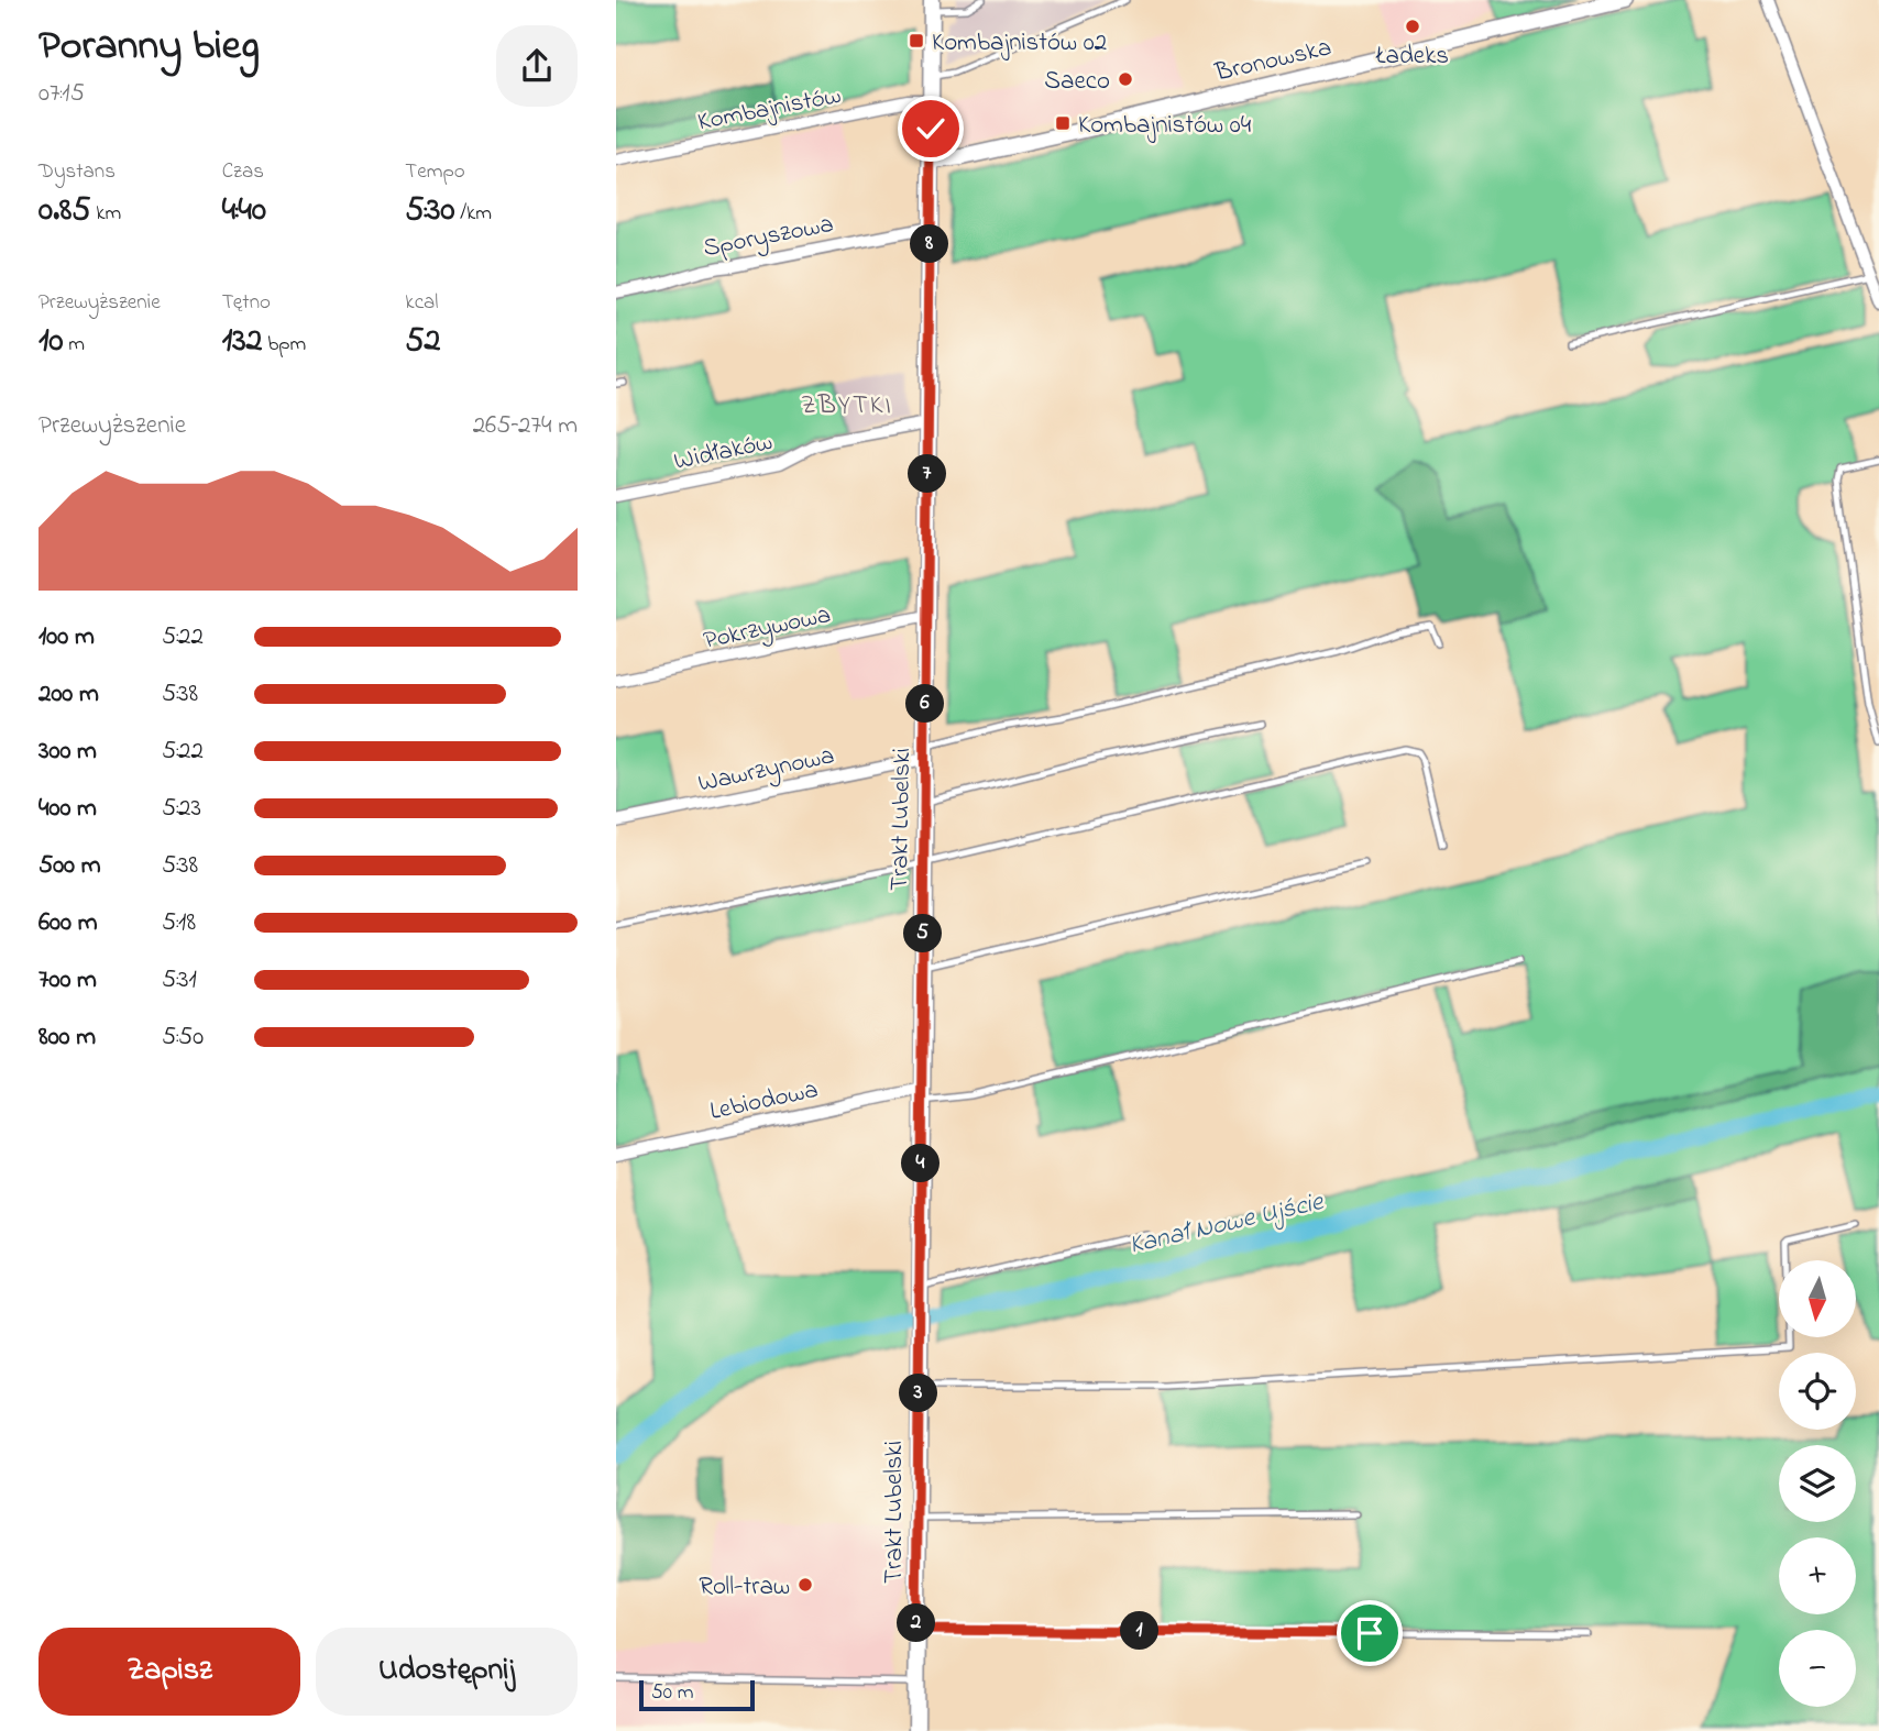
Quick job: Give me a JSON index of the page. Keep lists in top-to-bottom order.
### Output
{
  "streets": {
    "street": [
      "Bronowska",
      "Kombajnistów",
      "Sporyszowa",
      "Widłaków",
      "Pokrzywowa",
      "Wawrzynowa",
      "Trakt Lubelski",
      "Lebiodowa"
    ]
  },
  "crossings": [
    ["Bronowska", "Trakt Lubelski"],
    ["Kombajnistów", "Trakt Lubelski"],
    ["Sporyszowa", "Trakt Lubelski"],
    ["Widłaków", "Trakt Lubelski"],
    ["Pokrzywowa", "Trakt Lubelski"],
    ["Wawrzynowa", "Trakt Lubelski"],
    ["Trakt Lubelski", "Lebiodowa"]
  ],
  "districts": ["ZBYTKI"],
  "water": ["Kanał Nowe Ujście"],
  "places": {
    "other": ["Ładeks", "Saeco", "Roll-traw"],
    "transit": ["Kombajnistów 02", "Kombajnistów 04"]
  },
  "scale_bar": "50 m",
  "north": "bottom",
  "page": {
    "heading": ["Poranny bieg", "07:15"],
    "stats": [
      ["Dystans", "0.85 km"],
      ["Czas", "4:40"],
      ["Tempo", "5:30 /km"],
      ["Przewyższenie", "10 m"],
      ["Tętno", "132 bpm"],
      ["kcal", "52"]
    ],
    "pins": [
      "8",
      "7",
      "6",
      "5",
      "4",
      "3",
      "2",
      "1"
    ],
    "chart": ["Przewyższenie", "265–274 m"],
    "list": [
      {
        "name": "100 m",
        "note": "5:22"
      },
      {
        "name": "200 m",
        "note": "5:38"
      },
      {
        "name": "300 m",
        "note": "5:22"
      },
      {
        "name": "400 m",
        "note": "5:23"
      },
      {
        "name": "500 m",
        "note": "5:38"
      },
      {
        "name": "600 m",
        "note": "5:18"
      },
      {
        "name": "700 m",
        "note": "5:31"
      },
      {
        "name": "800 m",
        "note": "5:50"
      }
    ],
    "map_buttons": ["+", "−"],
    "buttons": ["Zapisz", "Udostępnij"],
    "scale": "50 m"
  }
}
